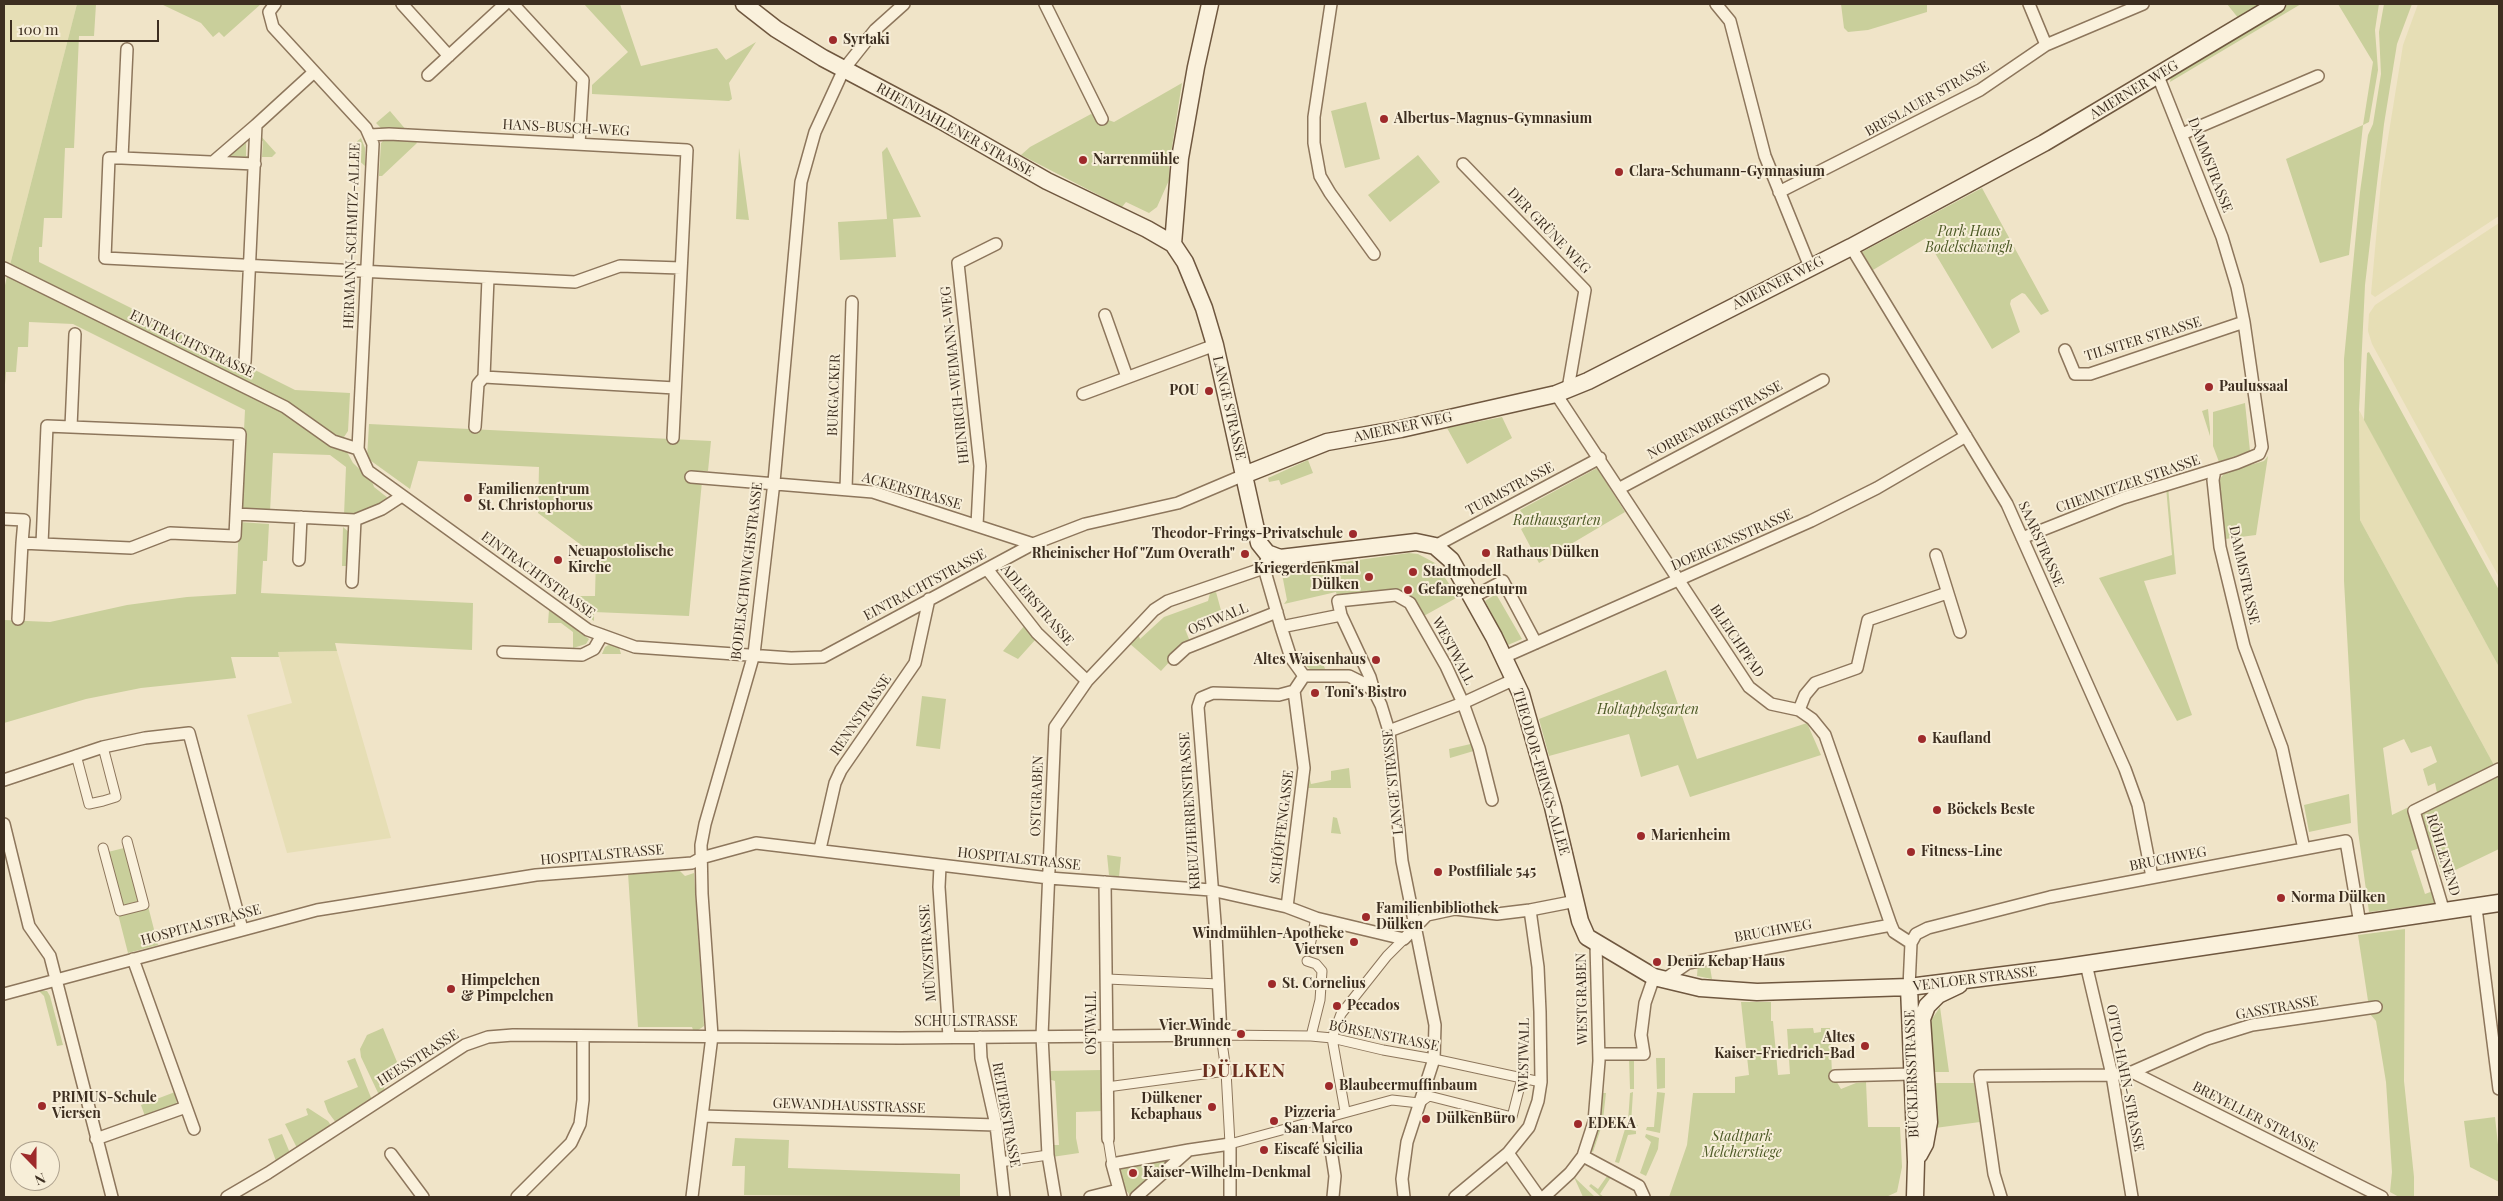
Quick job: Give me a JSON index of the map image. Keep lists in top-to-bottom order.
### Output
{
  "streets": {
    "main road": [
      "AMERNER WEG",
      "RHEINDAHLENER STRASSE",
      "LANGE STRASSE",
      "THEODOR-FRINGS-ALLEE",
      "VENLOER STRASSE",
      "BÜCKLERSSTRASSE"
    ],
    "street": [
      "BRESLAUER STRASSE",
      "HANS-BUSCH-WEG",
      "DAMMSTRASSE",
      "DER GRÜNE WEG",
      "HERMANN-SCHMITZ-ALLEE",
      "TILSITER STRASSE",
      "EINTRACHTSTRASSE",
      "HEINRICH-WEIMANN-WEG",
      "BURGACKER",
      "NORRENBERGSTRASSE",
      "CHEMNITZER STRASSE",
      "TURMSTRASSE",
      "ACKERSTRASSE",
      "DOERGENSSTRASSE",
      "SAARSTRASSE",
      "BODELSCHWINGHSTRASSE",
      "ADLERSTRASSE",
      "OSTWALL",
      "BLEICHPFAD",
      "WESTWALL",
      "RENNSTRASSE",
      "OSTGRABEN",
      "KREUZHERRENSTRASSE",
      "SCHÖFFENGASSE",
      "HOSPITALSTRASSE",
      "RÖHLENEND",
      "BRUCHWEG",
      "MÜNZSTRASSE",
      "WESTGRABEN",
      "GASSTRASSE",
      "SCHULSTRASSE",
      "BÖRSENSTRASSE",
      "HEESSTRASSE",
      "OTTO-HAHN-STRASSE",
      "GEWANDHAUSSTRASSE",
      "REITERSTRASSE",
      "BREYELLER STRASSE"
    ]
  },
  "crossings": [
    ["AMERNER WEG", "DAMMSTRASSE"],
    ["AMERNER WEG", "DER GRÜNE WEG"],
    ["AMERNER WEG", "EINTRACHTSTRASSE"],
    ["AMERNER WEG", "LANGE STRASSE"],
    ["AMERNER WEG", "SAARSTRASSE"],
    ["AMERNER WEG", "BLEICHPFAD"],
    ["HANS-BUSCH-WEG", "HERMANN-SCHMITZ-ALLEE"],
    ["RHEINDAHLENER STRASSE", "LANGE STRASSE"],
    ["RHEINDAHLENER STRASSE", "BODELSCHWINGHSTRASSE"],
    ["DAMMSTRASSE", "TILSITER STRASSE"],
    ["DAMMSTRASSE", "CHEMNITZER STRASSE"],
    ["DAMMSTRASSE", "BRUCHWEG"],
    ["HERMANN-SCHMITZ-ALLEE", "EINTRACHTSTRASSE"],
    ["EINTRACHTSTRASSE", "LANGE STRASSE"],
    ["EINTRACHTSTRASSE", "ACKERSTRASSE"],
    ["EINTRACHTSTRASSE", "BODELSCHWINGHSTRASSE"],
    ["EINTRACHTSTRASSE", "ADLERSTRASSE"],
    ["EINTRACHTSTRASSE", "RENNSTRASSE"],
    ["HEINRICH-WEIMANN-WEG", "ACKERSTRASSE"],
    ["BURGACKER", "ACKERSTRASSE"],
    ["LANGE STRASSE", "OSTWALL"],
    ["LANGE STRASSE", "WESTWALL"],
    ["LANGE STRASSE", "OSTGRABEN"],
    ["LANGE STRASSE", "BÖRSENSTRASSE"],
    ["NORRENBERGSTRASSE", "BLEICHPFAD"],
    ["CHEMNITZER STRASSE", "SAARSTRASSE"],
    ["TURMSTRASSE", "BLEICHPFAD"],
    ["TURMSTRASSE", "THEODOR-FRINGS-ALLEE"],
    ["ACKERSTRASSE", "BODELSCHWINGHSTRASSE"],
    ["DOERGENSSTRASSE", "SAARSTRASSE"],
    ["DOERGENSSTRASSE", "BLEICHPFAD"],
    ["DOERGENSSTRASSE", "THEODOR-FRINGS-ALLEE"],
    ["SAARSTRASSE", "BRUCHWEG"],
    ["BODELSCHWINGHSTRASSE", "HOSPITALSTRASSE"],
    ["BODELSCHWINGHSTRASSE", "SCHULSTRASSE"],
    ["BODELSCHWINGHSTRASSE", "HEESSTRASSE"],
    ["BODELSCHWINGHSTRASSE", "GEWANDHAUSSTRASSE"],
    ["ADLERSTRASSE", "OSTGRABEN"],
    ["OSTWALL", "HOSPITALSTRASSE"],
    ["OSTWALL", "SCHULSTRASSE"],
    ["BLEICHPFAD", "BRUCHWEG"],
    ["WESTWALL", "BÖRSENSTRASSE"],
    ["RENNSTRASSE", "HOSPITALSTRASSE"],
    ["THEODOR-FRINGS-ALLEE", "VENLOER STRASSE"],
    ["THEODOR-FRINGS-ALLEE", "WESTGRABEN"],
    ["OSTGRABEN", "HOSPITALSTRASSE"],
    ["OSTGRABEN", "SCHULSTRASSE"],
    ["KREUZHERRENSTRASSE", "SCHÖFFENGASSE"],
    ["KREUZHERRENSTRASSE", "HOSPITALSTRASSE"],
    ["KREUZHERRENSTRASSE", "SCHULSTRASSE"],
    ["KREUZHERRENSTRASSE", "BÖRSENSTRASSE"],
    ["SCHÖFFENGASSE", "HOSPITALSTRASSE"],
    ["HOSPITALSTRASSE", "MÜNZSTRASSE"],
    ["RÖHLENEND", "VENLOER STRASSE"],
    ["BRUCHWEG", "VENLOER STRASSE"],
    ["BRUCHWEG", "WESTGRABEN"],
    ["MÜNZSTRASSE", "SCHULSTRASSE"],
    ["VENLOER STRASSE", "WESTGRABEN"],
    ["VENLOER STRASSE", "BÜCKLERSSTRASSE"],
    ["VENLOER STRASSE", "OTTO-HAHN-STRASSE"],
    ["GASSTRASSE", "BREYELLER STRASSE"],
    ["SCHULSTRASSE", "BÖRSENSTRASSE"],
    ["SCHULSTRASSE", "HEESSTRASSE"],
    ["SCHULSTRASSE", "REITERSTRASSE"],
    ["GEWANDHAUSSTRASSE", "REITERSTRASSE"]
  ],
  "districts": ["DÜLKEN"],
  "parks": [
    "Park Haus Bodelschwingh",
    "Rathausgarten",
    "Holtappelsgarten",
    "Stadtpark Melcherstiege"
  ],
  "places": [
    "Syrtaki",
    "Albertus-Magnus-Gymnasium",
    "Narrenmühle",
    "Clara-Schumann-Gymnasium",
    "Paulussaal",
    "POU",
    "Familienzentrum St. Christophorus",
    "Theodor-Frings-Privatschule",
    "Rathaus Dülken",
    "Rheinischer Hof \"Zum Overath\"",
    "Neuapostolische Kirche",
    "Stadtmodell",
    "Kriegerdenkmal Dülken",
    "Gefangenenturm",
    "Altes Waisenhaus",
    "Toni's Bistro",
    "Kaufland",
    "Böckels Beste",
    "Marienheim",
    "Fitness-Line",
    "Postfiliale 545",
    "Norma Dülken",
    "Familienbibliothek Dülken",
    "Windmühlen-Apotheke Viersen",
    "Deniz Kebap Haus",
    "St. Cornelius",
    "Himpelchen & Pimpelchen",
    "Pecados",
    "Vier Winde Brunnen",
    "Altes Kaiser-Friedrich-Bad",
    "Blaubeermuffinbaum",
    "PRIMUS-Schule Viersen",
    "Dülkener Kebaphaus",
    "DülkenBüro",
    "Pizzeria San Marco",
    "EDEKA",
    "Eiscafé Sicilia",
    "Kaiser-Wilhelm-Denkmal"
  ],
  "scale_bar": "100 m",
  "north": "bottom"
}
